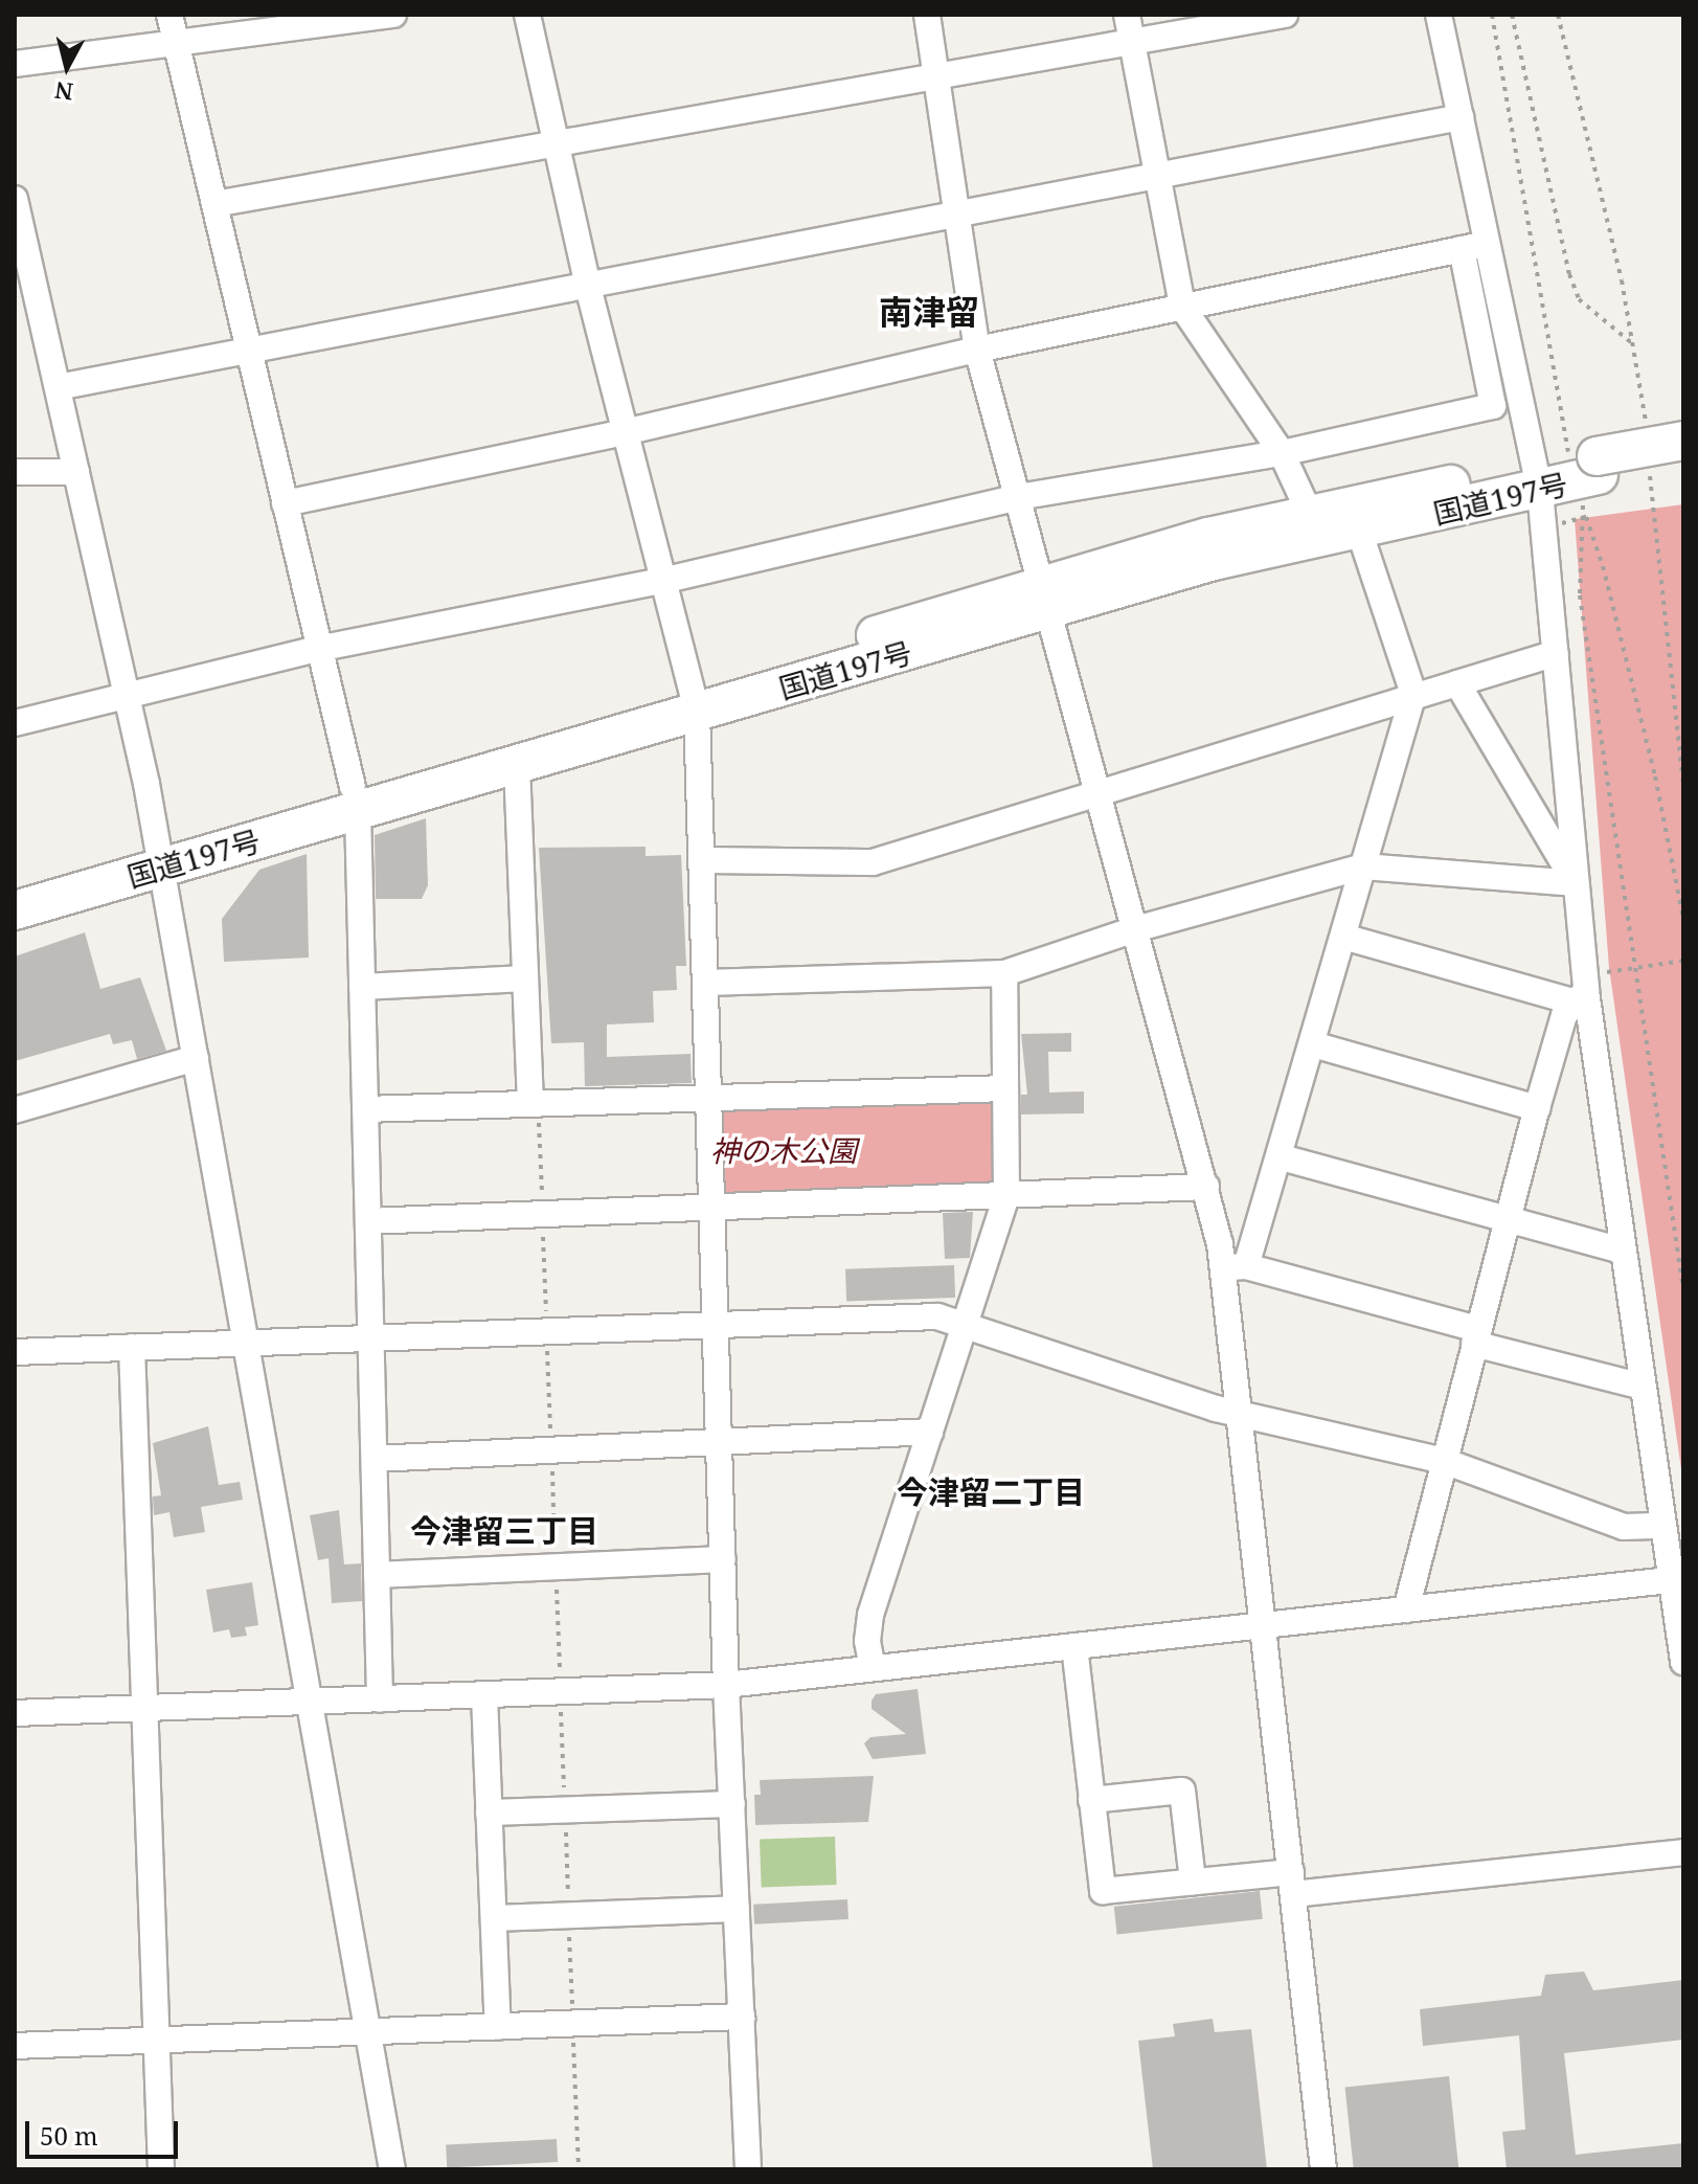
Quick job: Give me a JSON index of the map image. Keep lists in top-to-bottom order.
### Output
{
  "streets": {
    "highway": ["国道197号"]
  },
  "districts": ["南津留", "今津留二丁目", "今津留三丁目"],
  "parks": ["神の木公園"],
  "scale_bar": "50 m",
  "north": "bottom"
}
